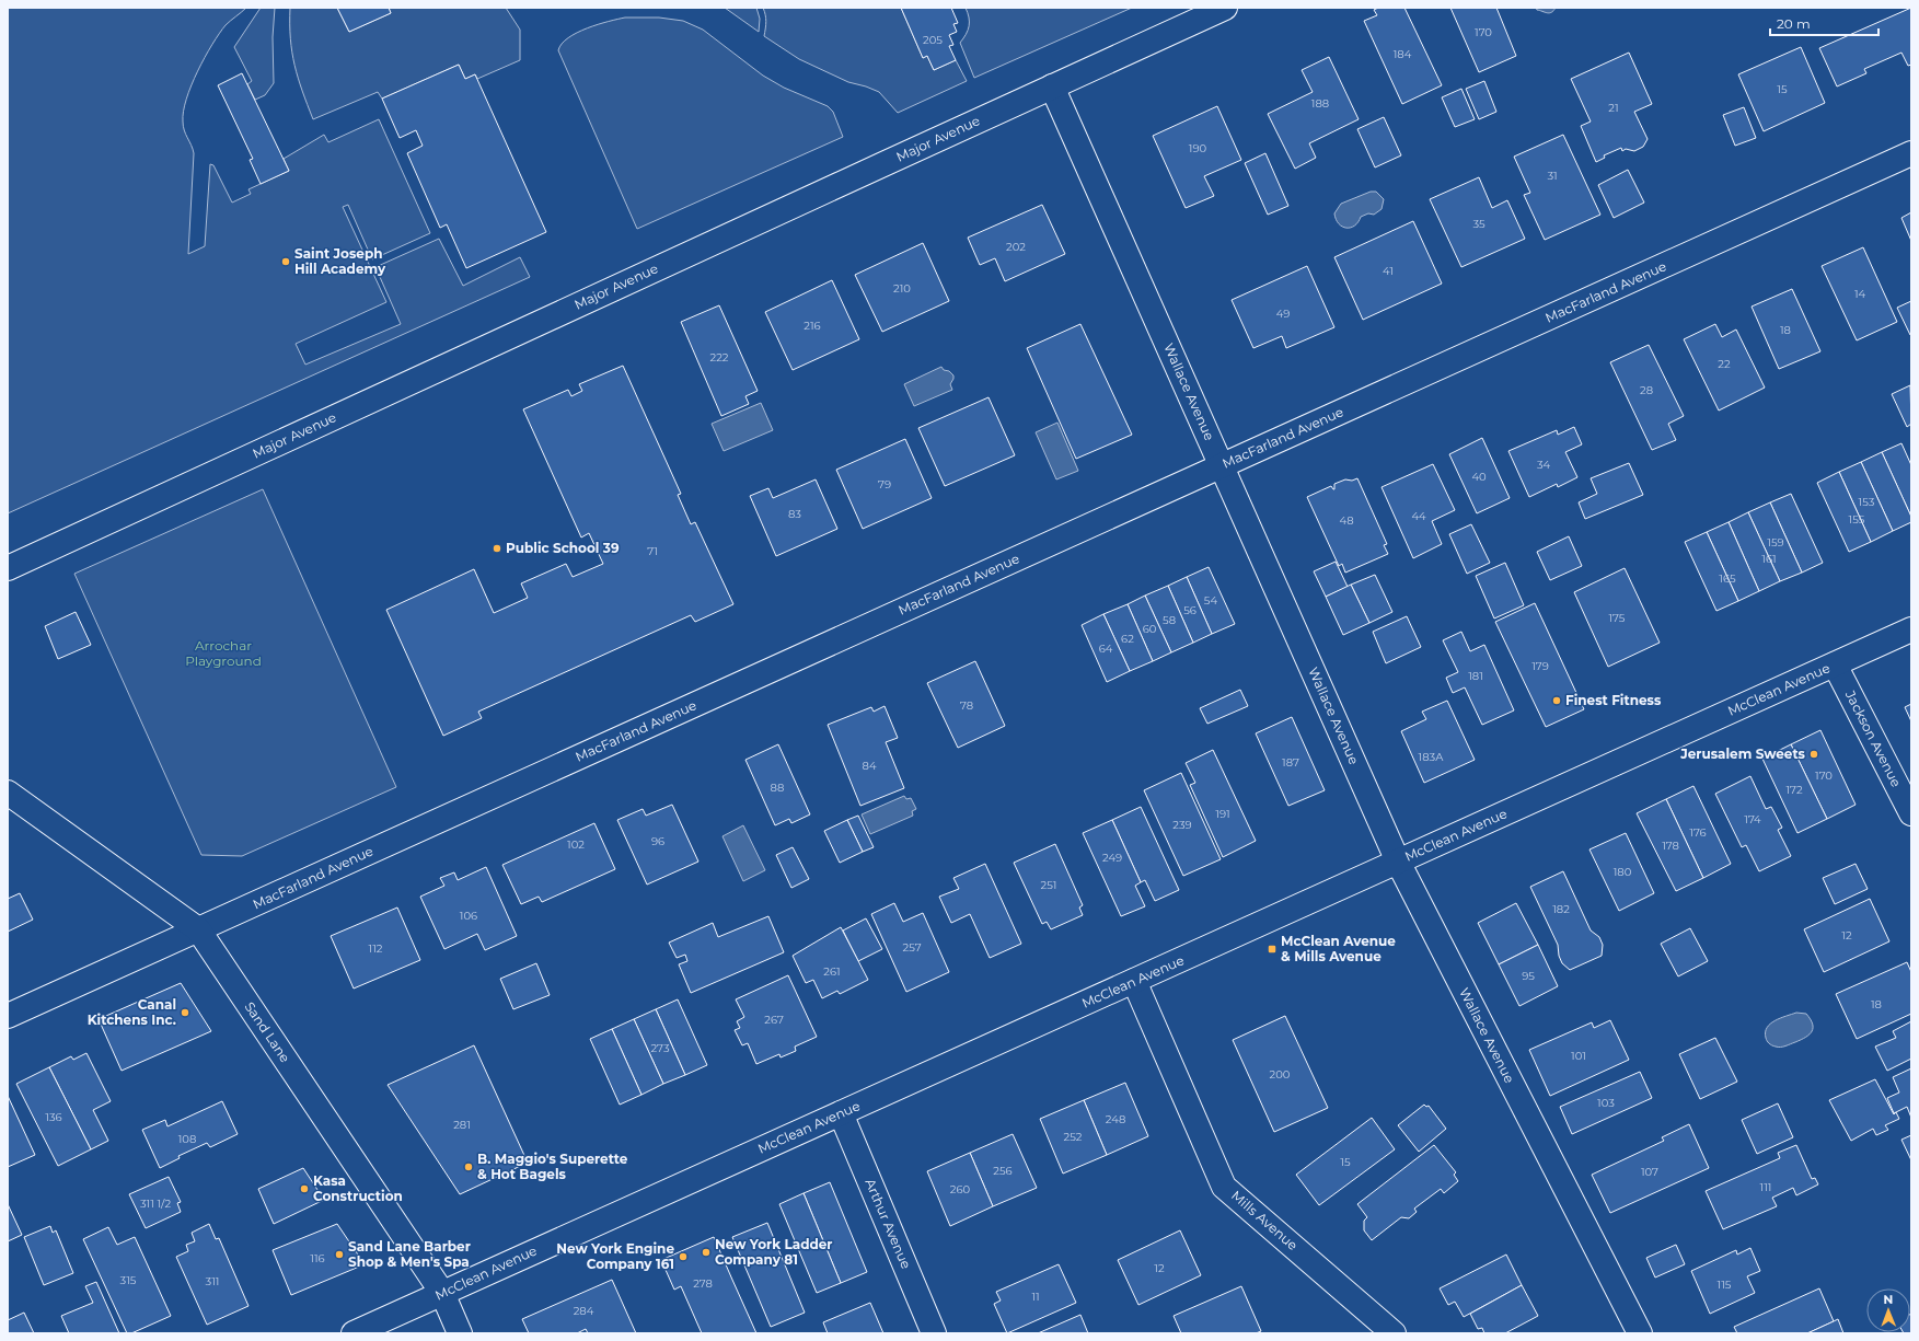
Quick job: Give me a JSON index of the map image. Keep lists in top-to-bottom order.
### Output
{
  "streets": {
    "street": [
      "Major Avenue",
      "MacFarland Avenue",
      "Wallace Avenue",
      "McClean Avenue",
      "Jackson Avenue",
      "Sand Lane",
      "Mills Avenue",
      "Arthur Avenue"
    ]
  },
  "crossings": [
    ["Major Avenue", "Wallace Avenue"],
    ["MacFarland Avenue", "Wallace Avenue"],
    ["MacFarland Avenue", "Sand Lane"],
    ["Wallace Avenue", "McClean Avenue"],
    ["McClean Avenue", "Jackson Avenue"],
    ["McClean Avenue", "Sand Lane"],
    ["McClean Avenue", "Mills Avenue"],
    ["McClean Avenue", "Arthur Avenue"]
  ],
  "parks": ["Arrochar Playground"],
  "places": {
    "other": [
      "Saint Joseph Hill Academy",
      "Public School 39",
      "Finest Fitness",
      "Jerusalem Sweets",
      "Canal Kitchens Inc.",
      "B. Maggio's Superette & Hot Bagels",
      "Kasa Construction",
      "New York Ladder Company 81",
      "Sand Lane Barber Shop & Men's Spa",
      "New York Engine Company 161"
    ],
    "transit": ["McClean Avenue & Mills Avenue"]
  },
  "house_numbers": [
    "170",
    "205",
    "184",
    "15",
    "188",
    "21",
    "190",
    "31",
    "35",
    "202",
    "41",
    "210",
    "14",
    "49",
    "216",
    "18",
    "222",
    "22",
    "28",
    "34",
    "40",
    "79",
    "153",
    "83",
    "44",
    "155",
    "48",
    "159",
    "71",
    "161",
    "165",
    "54",
    "56",
    "175",
    "58",
    "60",
    "62",
    "64",
    "179",
    "181",
    "78",
    "183A",
    "187",
    "84",
    "170",
    "88",
    "172",
    "191",
    "174",
    "239",
    "176",
    "96",
    "102",
    "178",
    "249",
    "180",
    "251",
    "182",
    "106",
    "12",
    "257",
    "112",
    "261",
    "95",
    "18",
    "267",
    "273",
    "101",
    "200",
    "103",
    "136",
    "248",
    "281",
    "252",
    "108",
    "15",
    "256",
    "107",
    "111",
    "260",
    "311 1/2",
    "116",
    "12",
    "315",
    "311",
    "278",
    "115",
    "11",
    "284"
  ],
  "scale_bar": "20 m",
  "north": "top"
}
